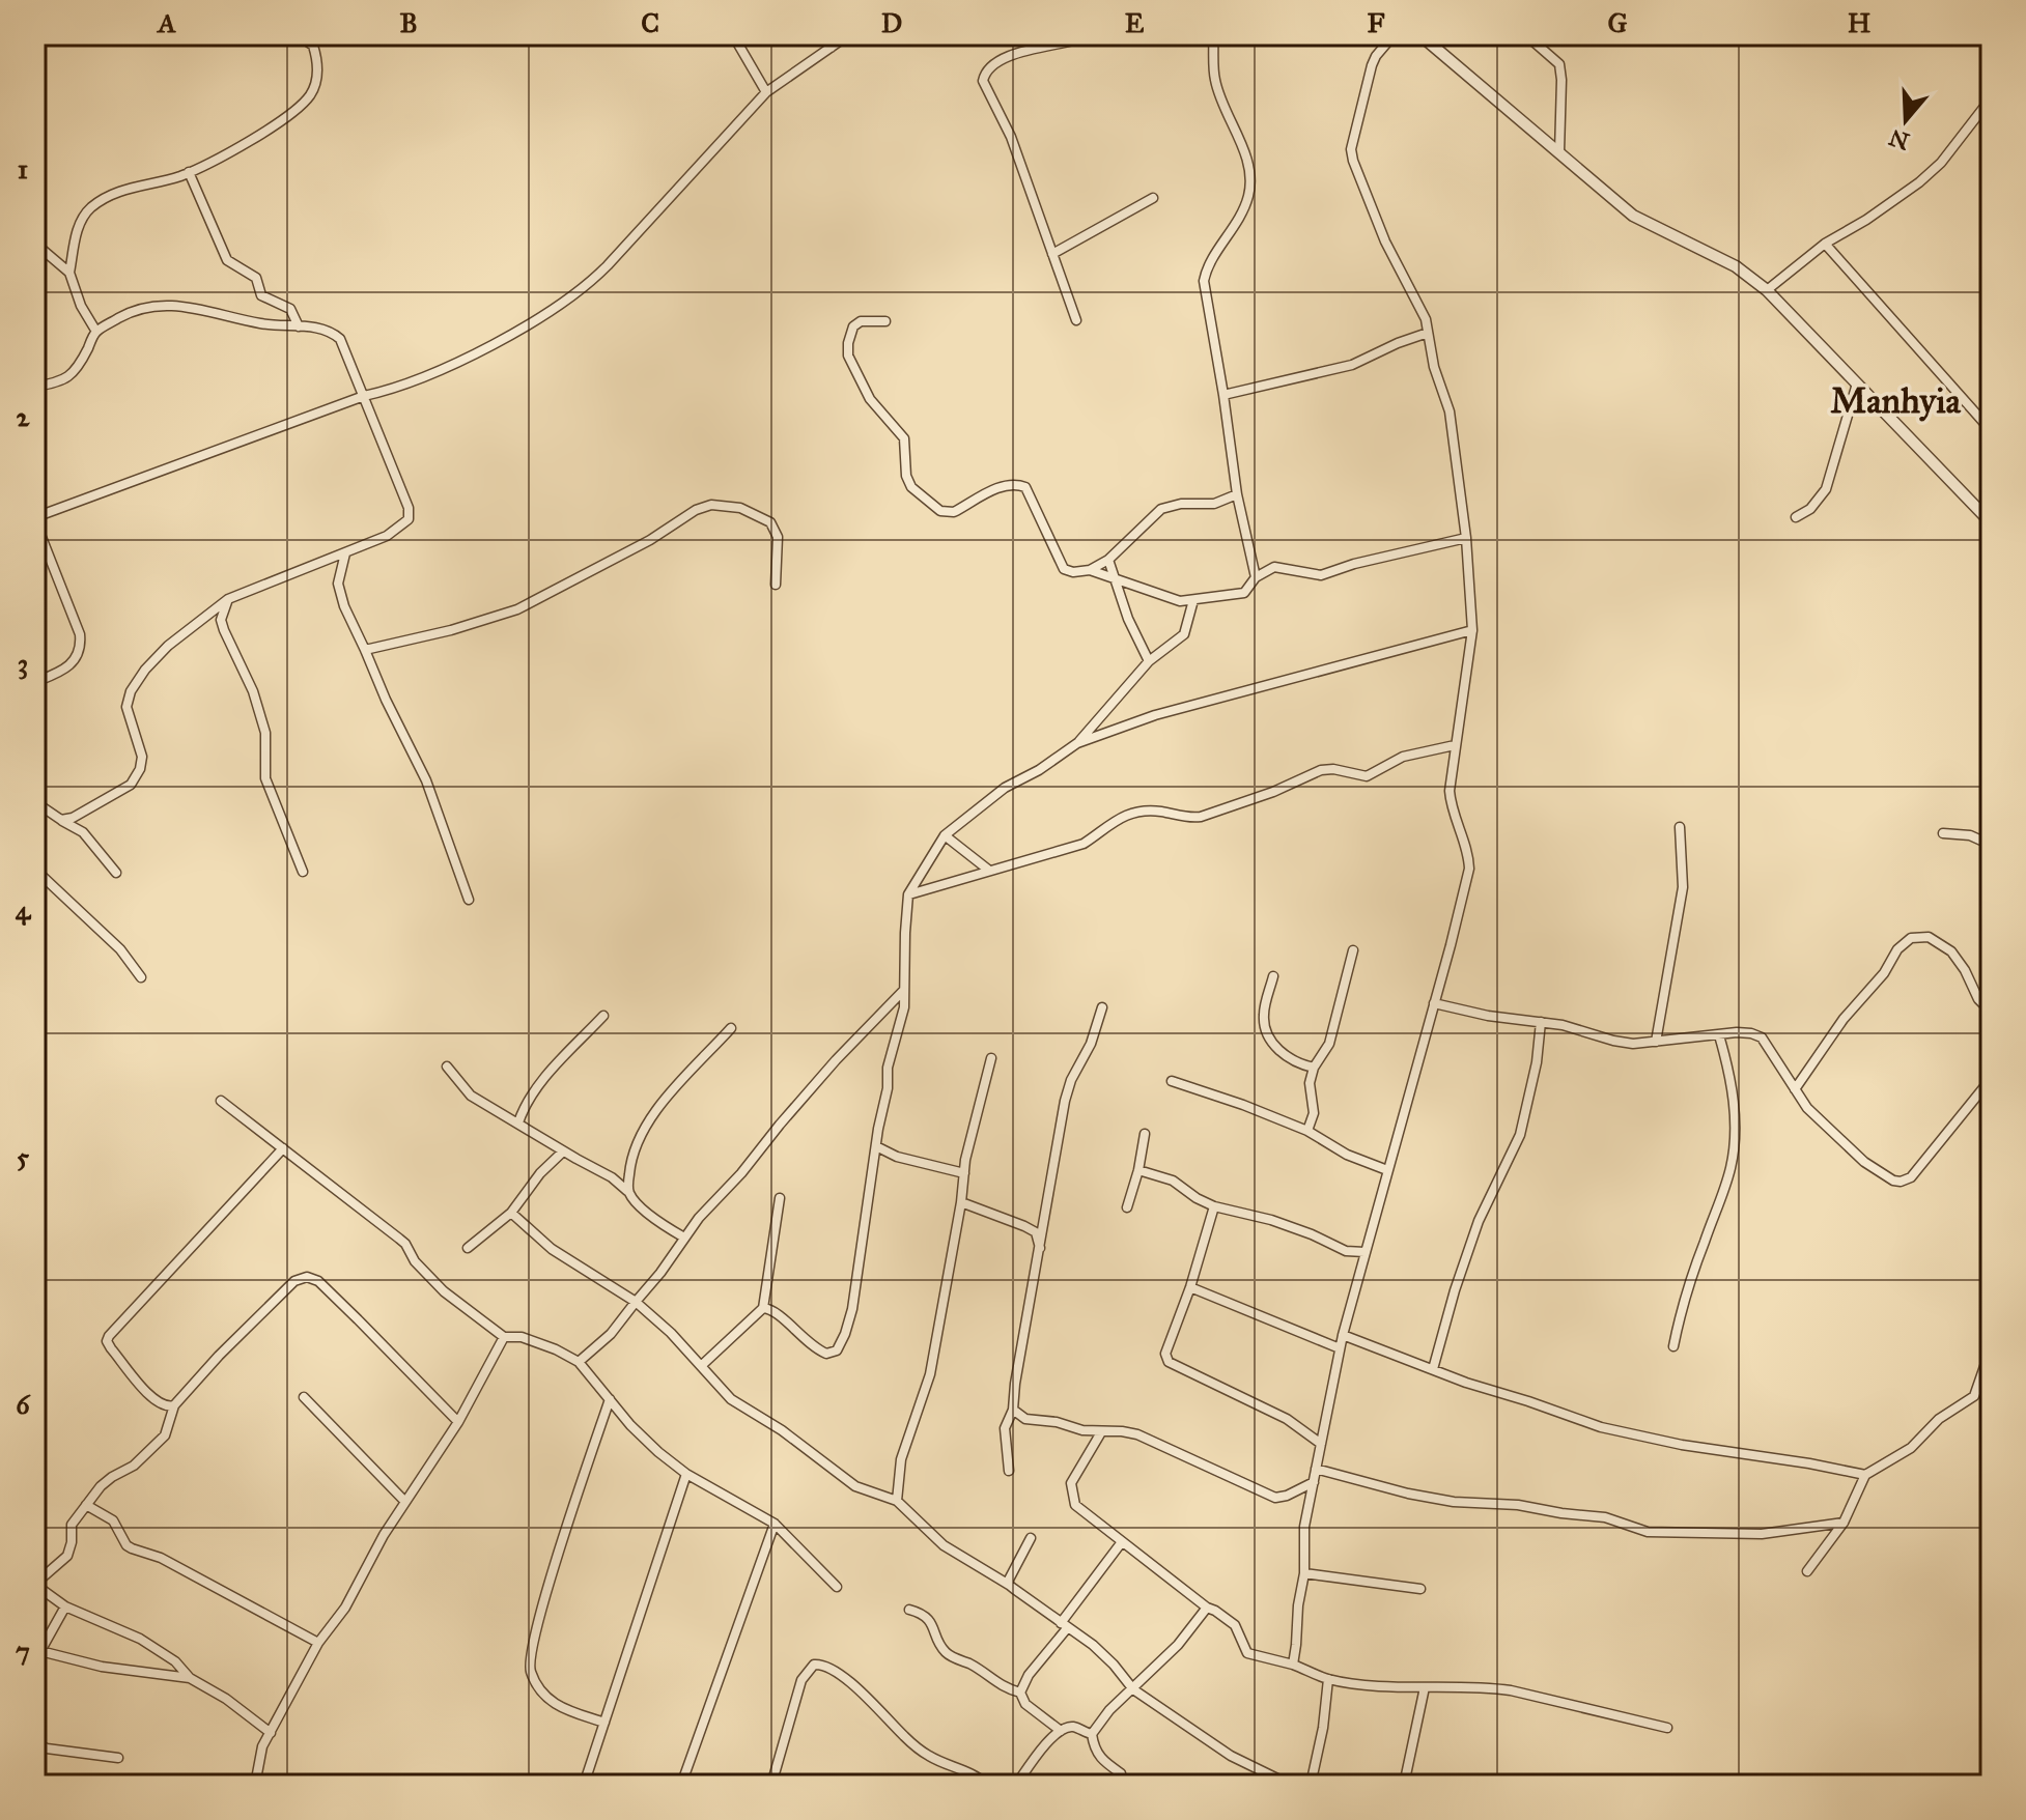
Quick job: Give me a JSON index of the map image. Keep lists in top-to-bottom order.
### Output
{
  "districts": ["Manhyia"],
  "north": "bottom",
  "grid": {
    "columns": [
      "A",
      "B",
      "C",
      "D",
      "E",
      "F",
      "G",
      "H"
    ],
    "rows": [
      "1",
      "2",
      "3",
      "4",
      "5",
      "6",
      "7"
    ]
  }
}
